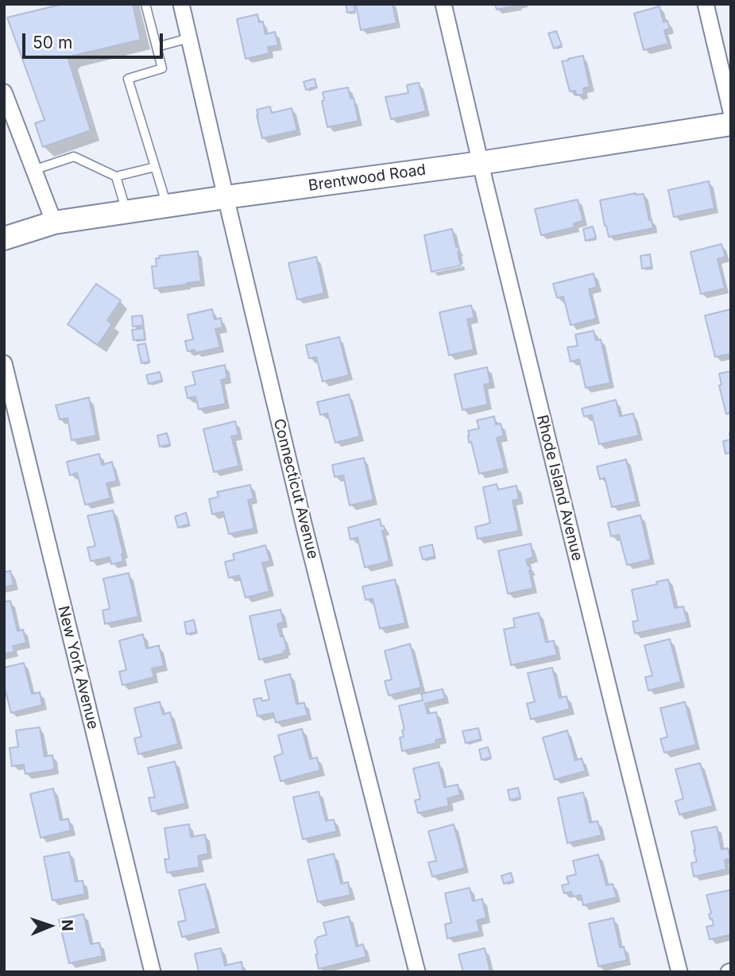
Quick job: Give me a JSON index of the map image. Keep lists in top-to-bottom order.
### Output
{
  "streets": {
    "street": [
      "Brentwood Road",
      "Rhode Island Avenue",
      "Connecticut Avenue",
      "New York Avenue"
    ]
  },
  "crossings": [
    ["Brentwood Road", "Rhode Island Avenue"],
    ["Brentwood Road", "Connecticut Avenue"]
  ],
  "scale_bar": "50 m",
  "north": "right"
}
